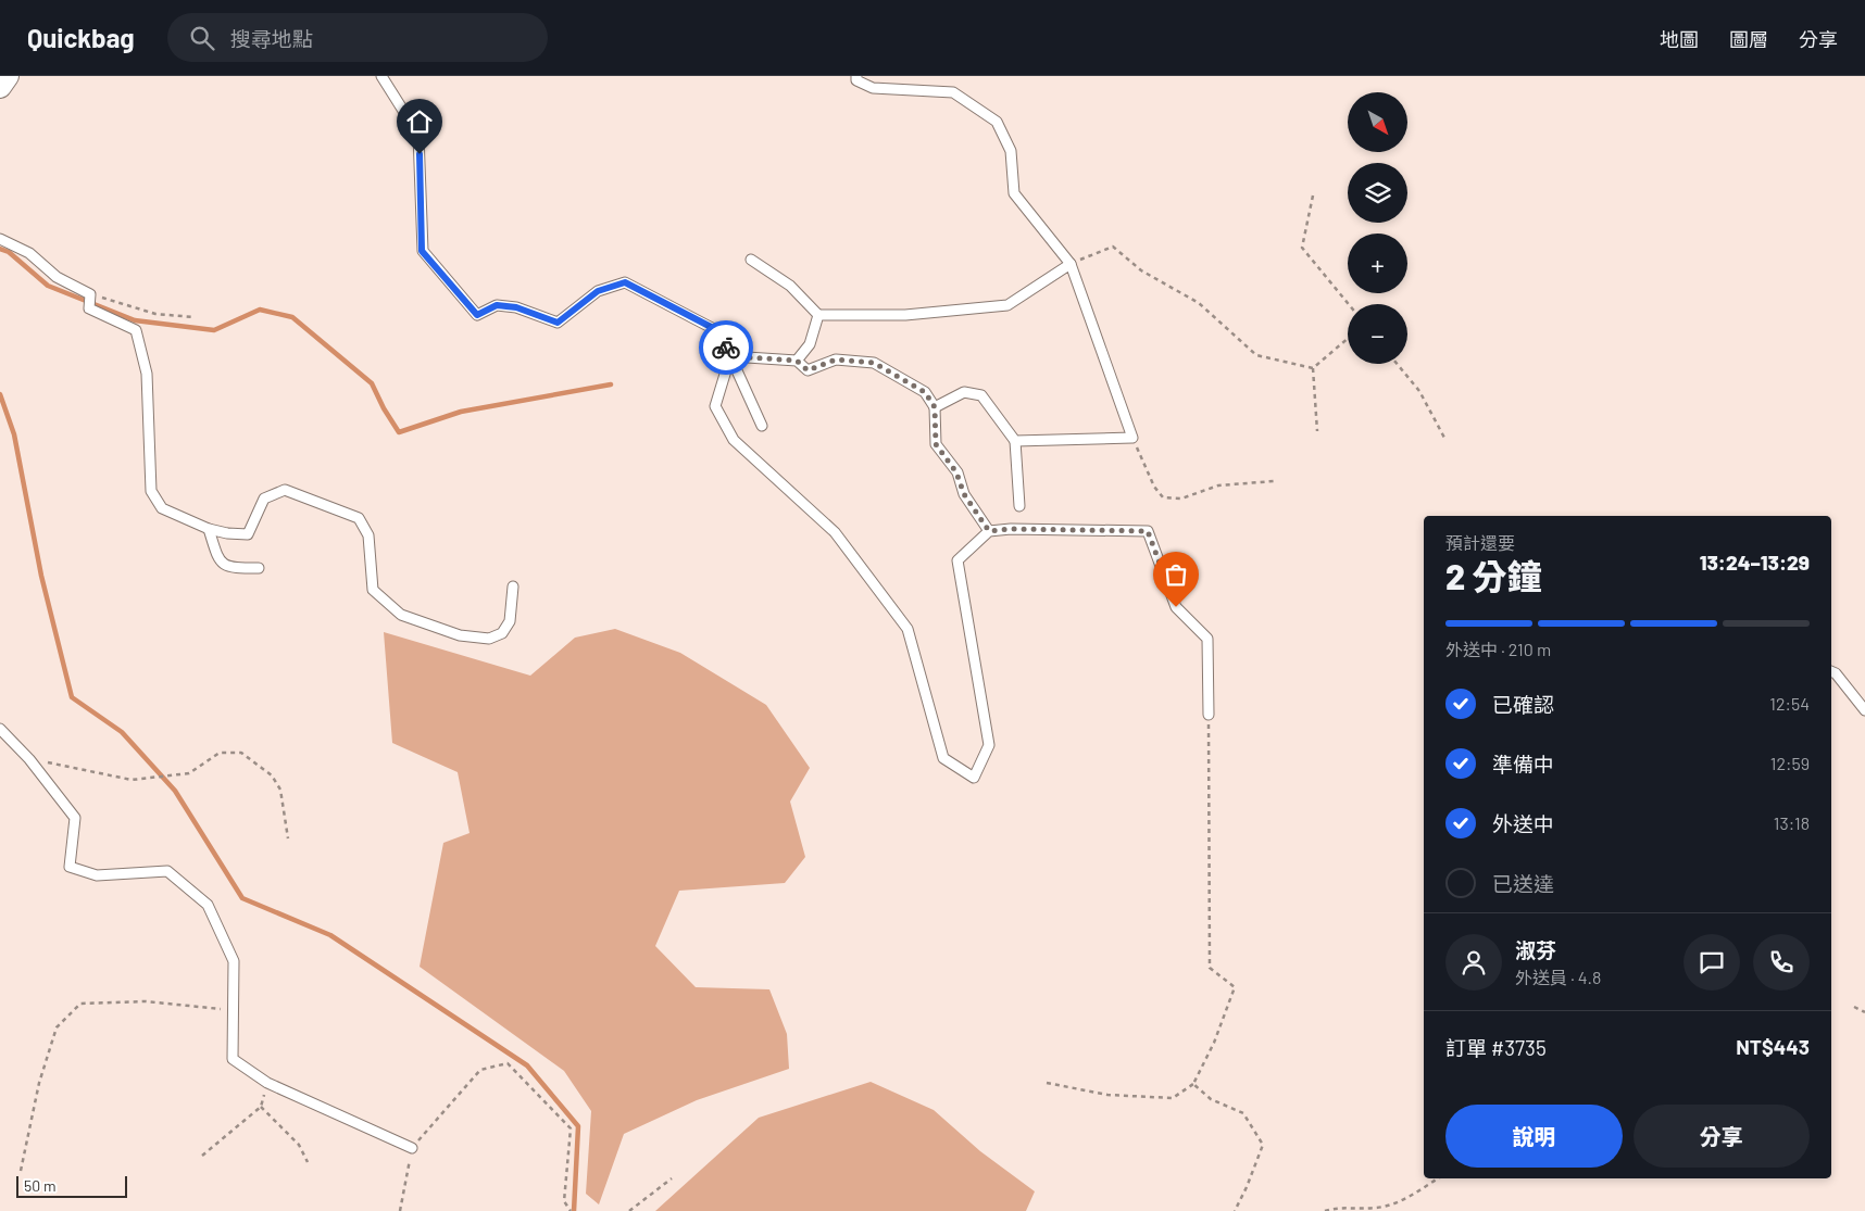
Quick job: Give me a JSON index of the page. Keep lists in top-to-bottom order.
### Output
{
  "scale_bar": "50 m",
  "north": "bottom right",
  "page": {
    "header": "Quickbag",
    "search": "搜尋地點",
    "nav": ["地圖", "圖層", "分享"],
    "map_buttons": ["+", "−"],
    "heading": ["2 分鐘", "預計還要", "13:24–13:29"],
    "panel": [
      "淑芬",
      "外送員 · 4.8",
      "訂單 #3735",
      "NT$443"
    ],
    "bar": "外送中 · 210 m",
    "list": [
      ["已確認", "12:54"],
      ["準備中", "12:59"],
      ["外送中", "13:18"],
      "已送達"
    ],
    "buttons": ["說明", "分享"],
    "scale": "50 m"
  }
}
